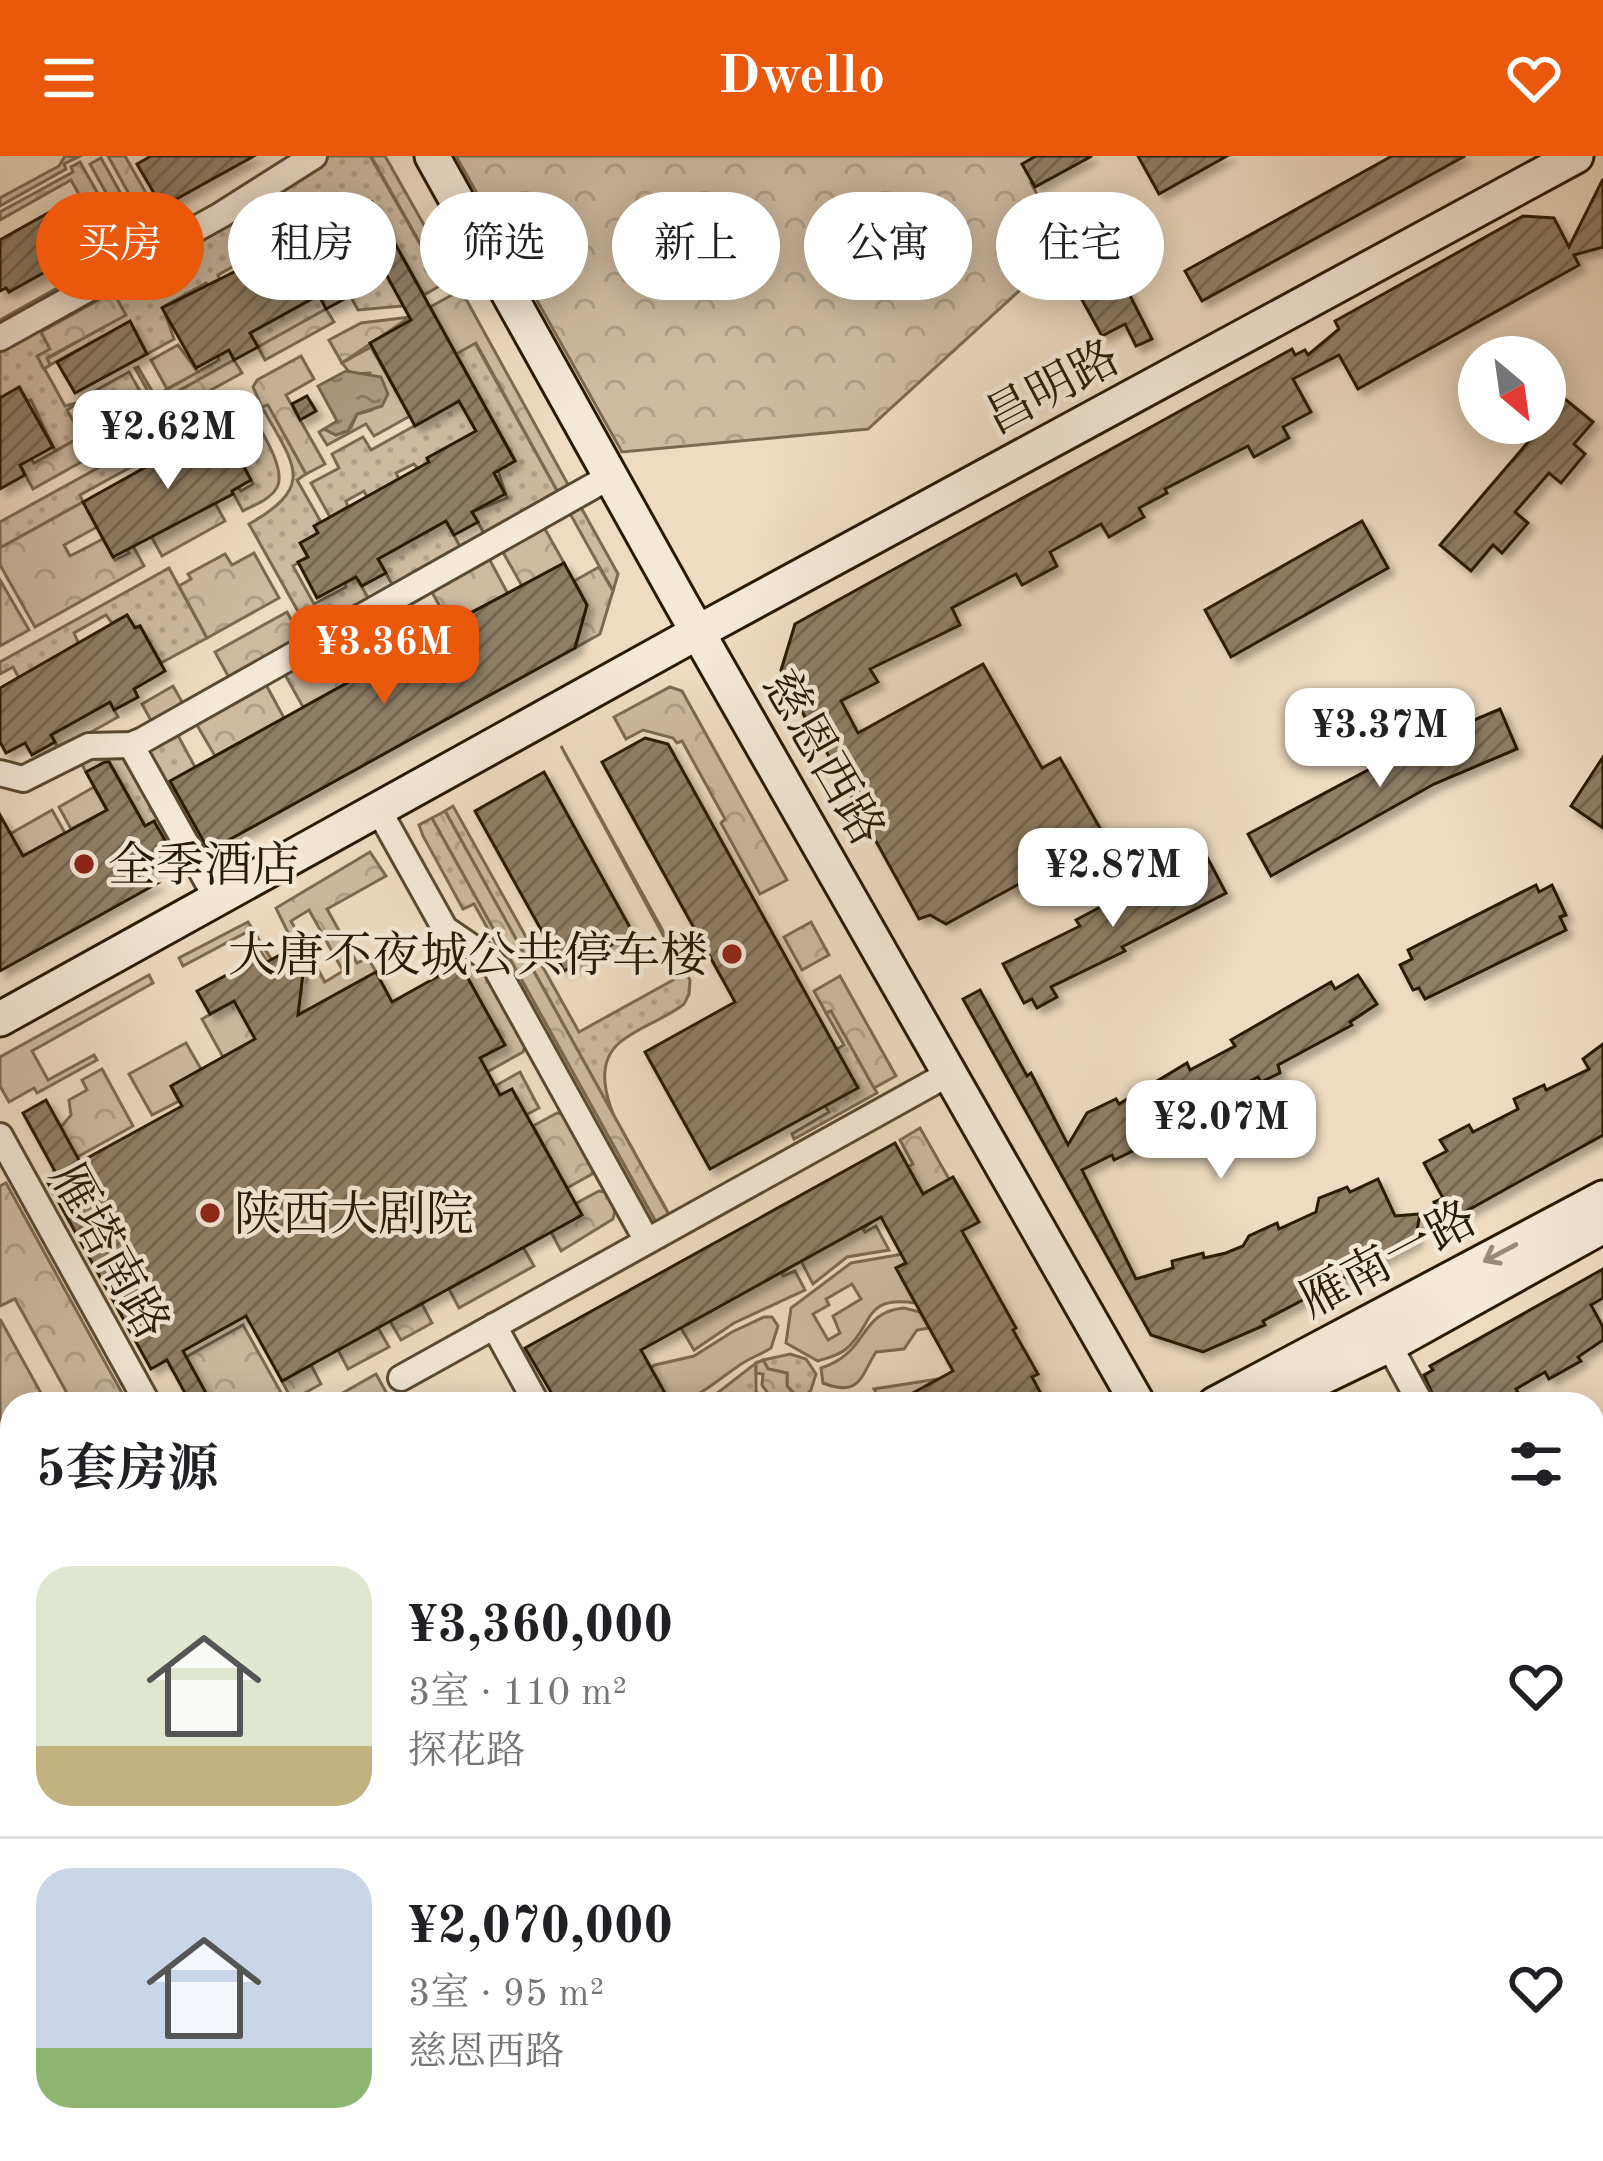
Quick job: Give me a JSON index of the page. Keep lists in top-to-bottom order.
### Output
{
  "streets": {
    "street": [
      "昌明路",
      "慈恩西路",
      "雁塔南路",
      "雁南一路"
    ]
  },
  "crossings": [
    ["昌明路", "慈恩西路"]
  ],
  "places": ["全季酒店", "大唐不夜城公共停车楼", "陕西大剧院"],
  "north": "bottom right",
  "page": {
    "header": "Dwello",
    "chip": [
      "买房",
      "租房",
      "筛选",
      "新上",
      "公寓",
      "住宅"
    ],
    "price": [
      "¥2.62M",
      "¥3.36M",
      "¥3.37M",
      "¥2.87M",
      "¥2.07M"
    ],
    "heading": "5套房源",
    "list": [
      {
        "name": "¥3,360,000",
        "note": "3室 · 110 m² · 探花路"
      },
      {
        "name": "¥2,070,000",
        "note": "3室 · 95 m² · 慈恩西路"
      }
    ]
  }
}
